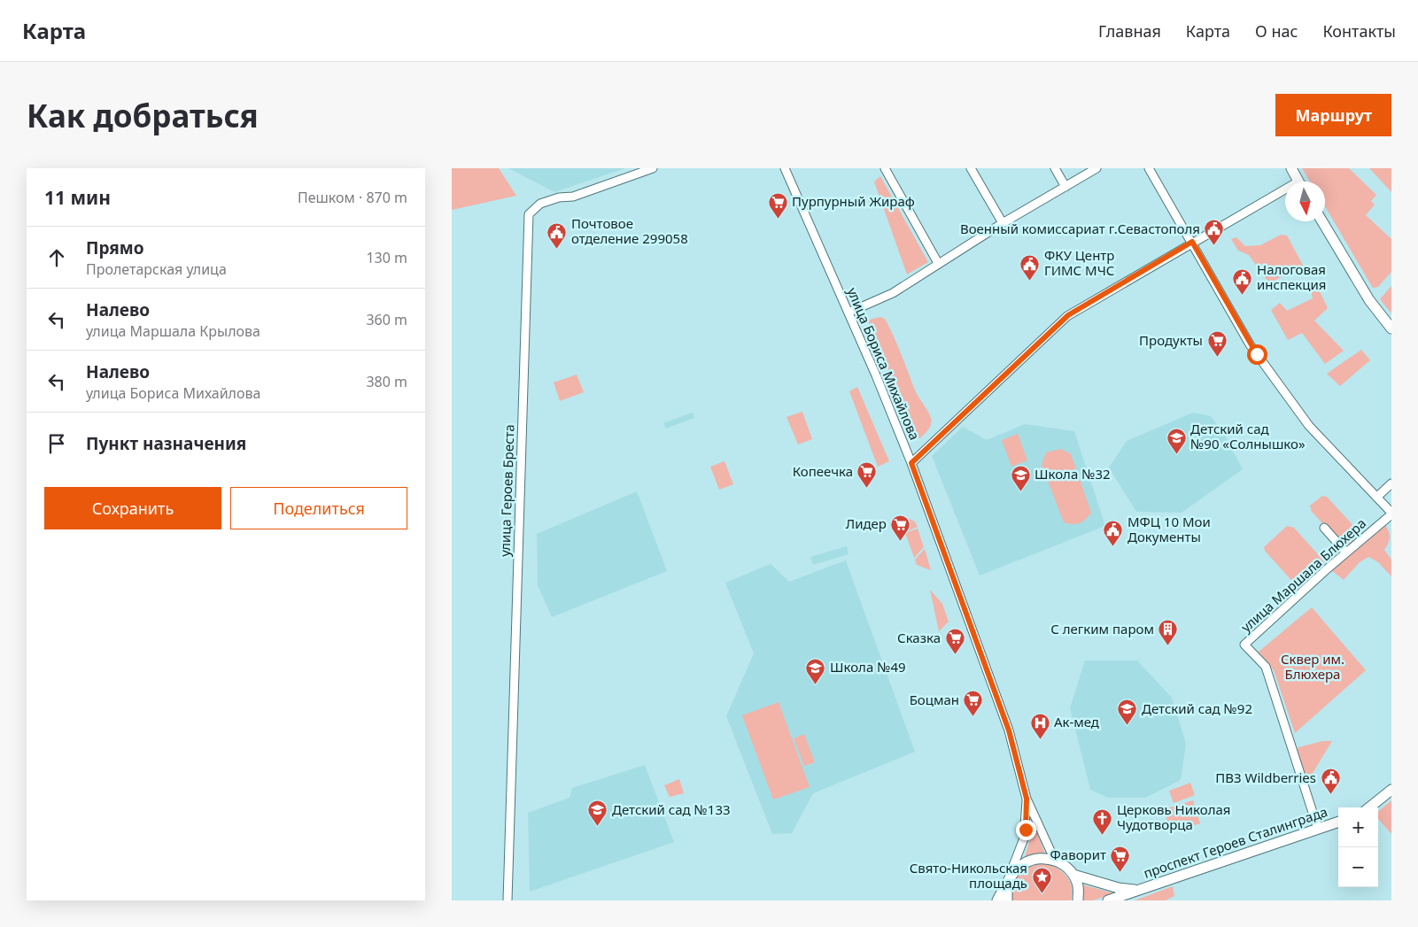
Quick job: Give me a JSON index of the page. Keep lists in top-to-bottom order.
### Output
{
  "streets": {
    "main road": ["проспект Героев Сталинграда"],
    "street": ["улица Бориса Михайлова", "улица Героев Бреста", "улица Маршала Блюхера"]
  },
  "crossings": [
    ["улица Маршала Блюхера", "проспект Героев Сталинграда"]
  ],
  "parks": ["Сквер им. Блюхера"],
  "places": {
    "supermarket": [
      "Пурпурный Жираф",
      "Продукты",
      "Копеечка",
      "Лидер",
      "Сказка",
      "Боцман",
      "Фаворит"
    ],
    "public building": [
      "Военный комиссариат г.Севастополя",
      "Почтовое отделение 299058",
      "ФКУ Центр ГИМС МЧС",
      "Налоговая инспекция",
      "МФЦ 10 Мои Документы",
      "ПВЗ Wildberries"
    ],
    "school or university": [
      "Детский сад №90 «Солнышко»",
      "Школа №32",
      "Школа №49",
      "Детский сад №92",
      "Детский сад №133"
    ],
    "building": ["С легким паром"],
    "hospital": ["Ак-мед"],
    "church": ["Церковь Николая Чудотворца"],
    "place": ["Свято-Никольская площадь"]
  },
  "north": "bottom",
  "page": {
    "header": "Карта",
    "nav": [
      "Главная",
      "Карта",
      "О нас",
      "Контакты"
    ],
    "buttons": [
      "Маршрут",
      ["Сохранить", "Поделиться"]
    ],
    "title": "Как добраться",
    "heading": ["11 мин", "Пешком · 870 m"],
    "list": [
      ["Прямо", "Пролетарская улица", "130 m"],
      ["Налево", "улица Маршала Крылова", "360 m"],
      ["Налево", "улица Бориса Михайлова", "380 m"],
      "Пункт назначения"
    ],
    "map_buttons": ["+", "−"]
  }
}
